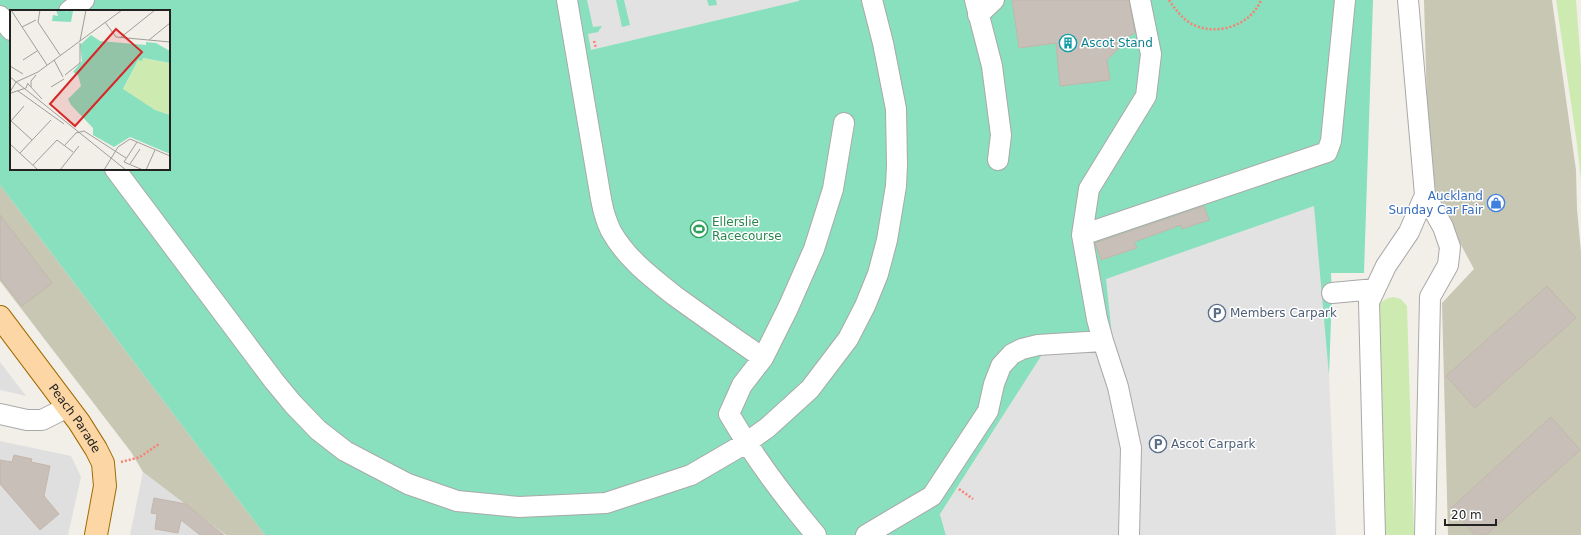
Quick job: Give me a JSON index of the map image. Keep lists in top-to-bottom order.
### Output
{
  "streets": {
    "main road": ["Peach Parade"]
  },
  "places": {
    "building": ["Ascot Stand"],
    "shop": ["Auckland Sunday Car Fair"],
    "sports": ["Ellerslie Racecourse"],
    "parking": ["Members Carpark", "Ascot Carpark"]
  },
  "scale_bar": "20 m"
}
